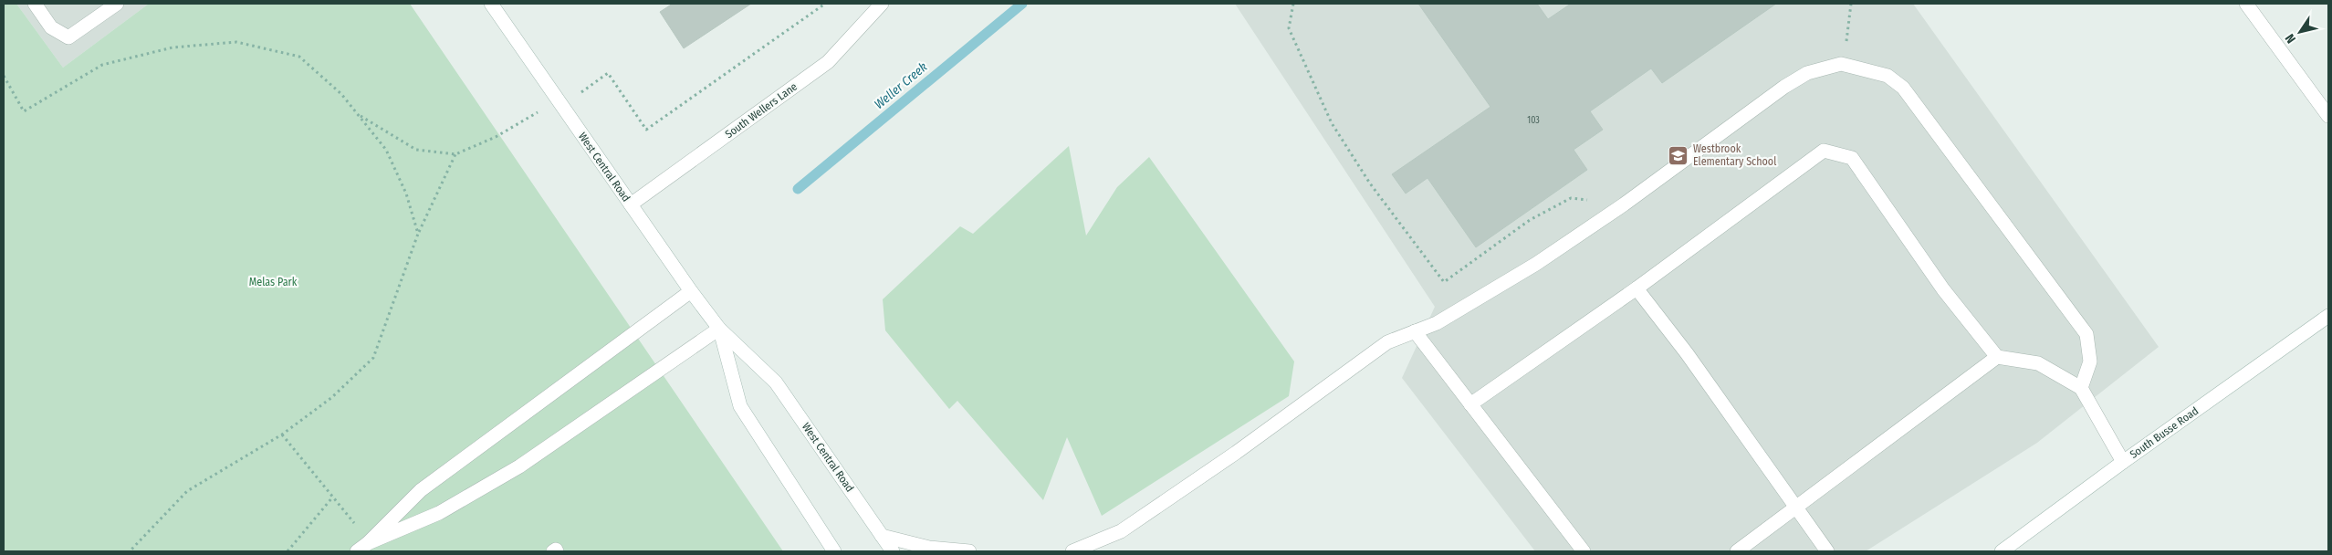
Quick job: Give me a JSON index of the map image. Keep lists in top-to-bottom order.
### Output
{
  "streets": {
    "main road": ["South Wellers Lane", "West Central Road", "South Busse Road"]
  },
  "crossings": [
    ["South Wellers Lane", "West Central Road"]
  ],
  "water": ["Weller Creek"],
  "parks": ["Melas Park"],
  "places": {
    "school or university": ["Westbrook Elementary School"]
  },
  "house_numbers": ["103"],
  "north": "bottom left"
}
